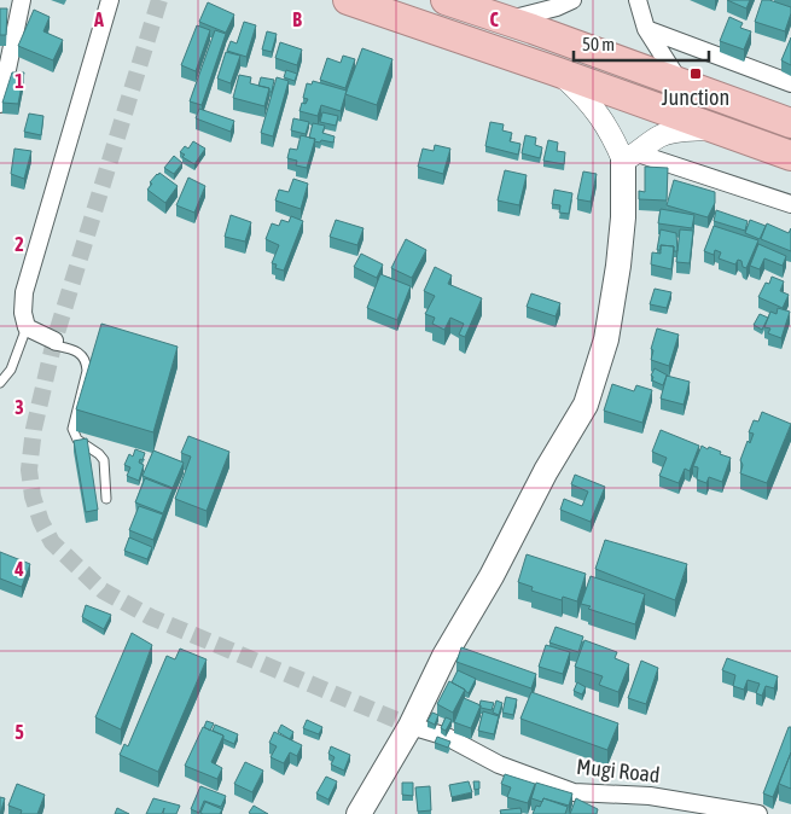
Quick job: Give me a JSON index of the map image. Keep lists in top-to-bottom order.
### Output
{
  "streets": {
    "street": ["Mugi Road"]
  },
  "places": {
    "transit": ["Junction"]
  },
  "scale_bar": "50 m",
  "grid": {
    "columns": ["A", "B", "C"],
    "rows": [
      "1",
      "2",
      "3",
      "4",
      "5"
    ]
  }
}
